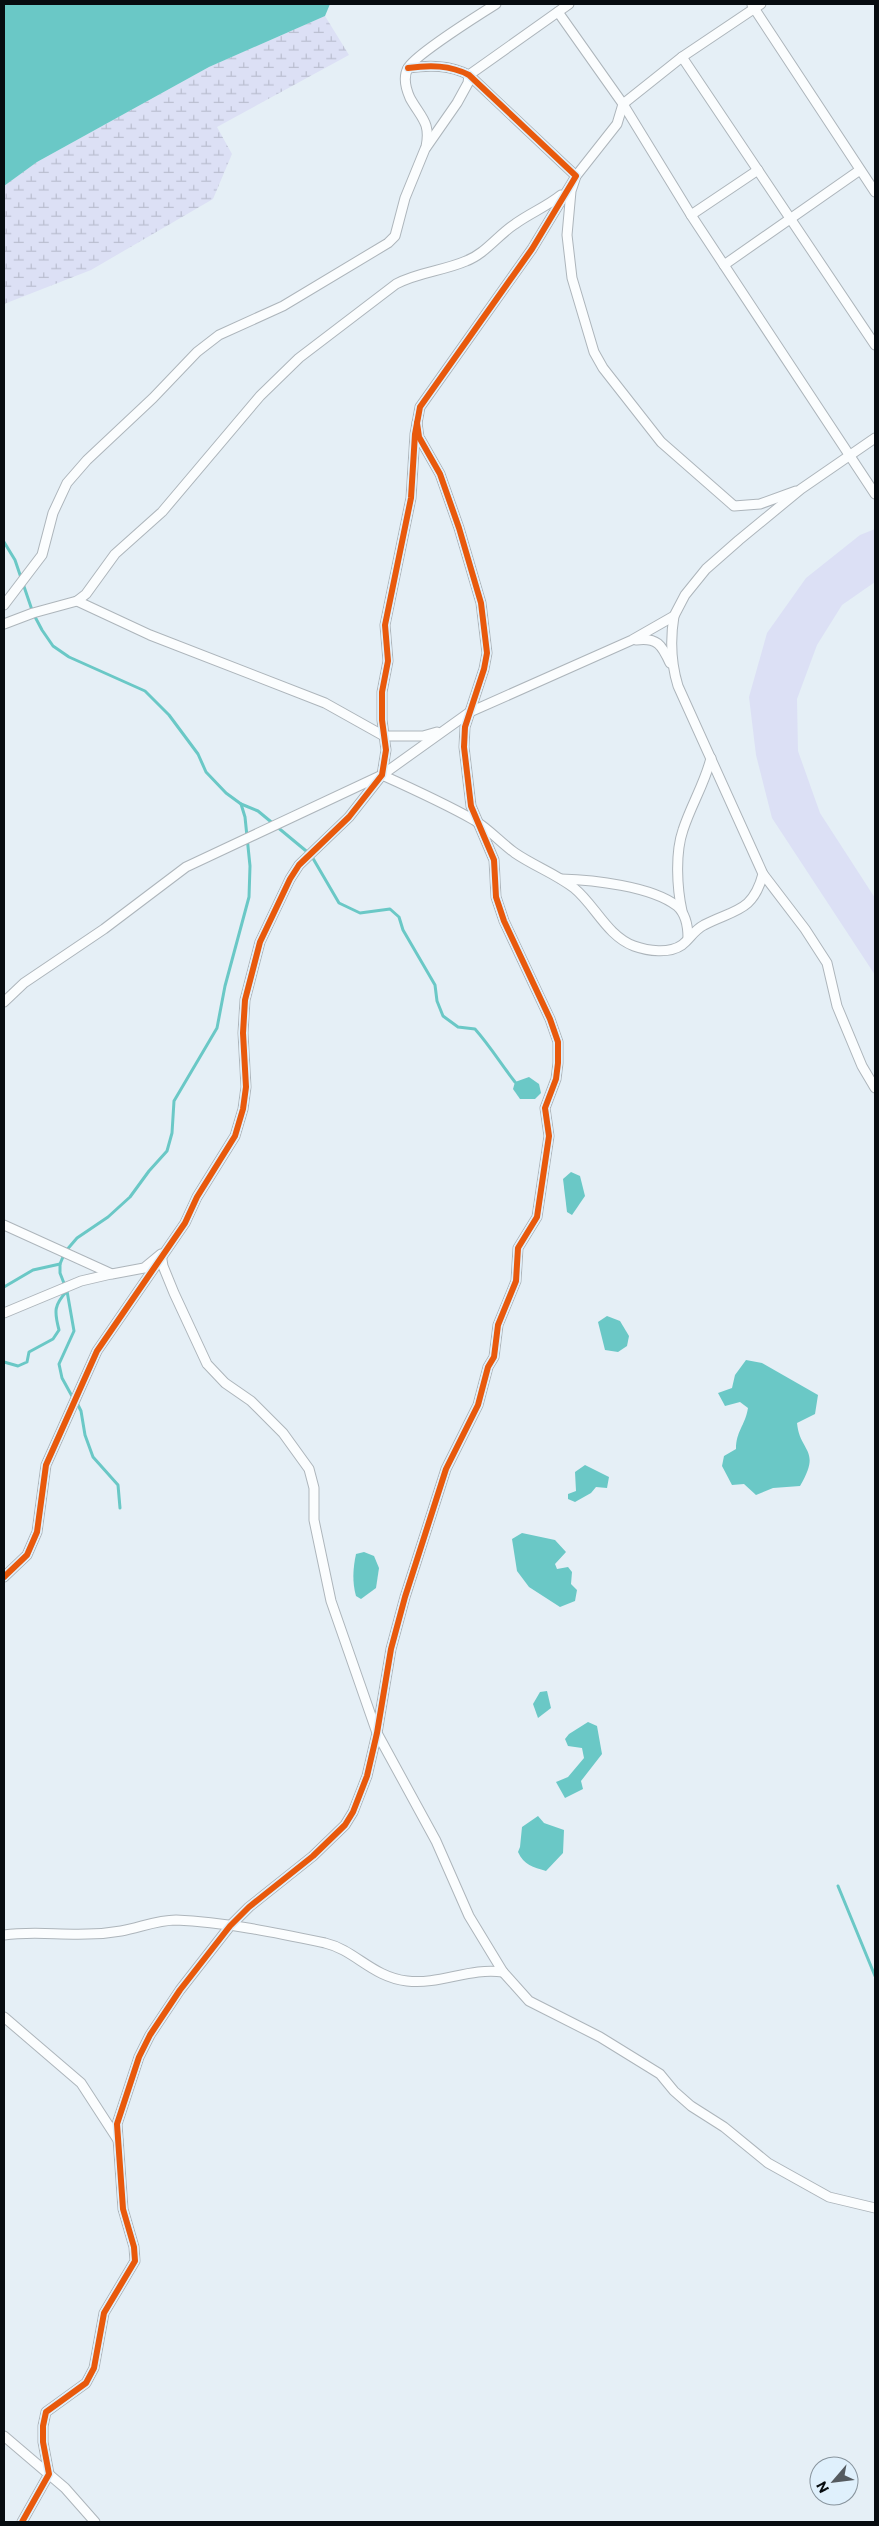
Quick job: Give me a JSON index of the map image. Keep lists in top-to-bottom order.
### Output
{
  "north": "bottom left"
}
